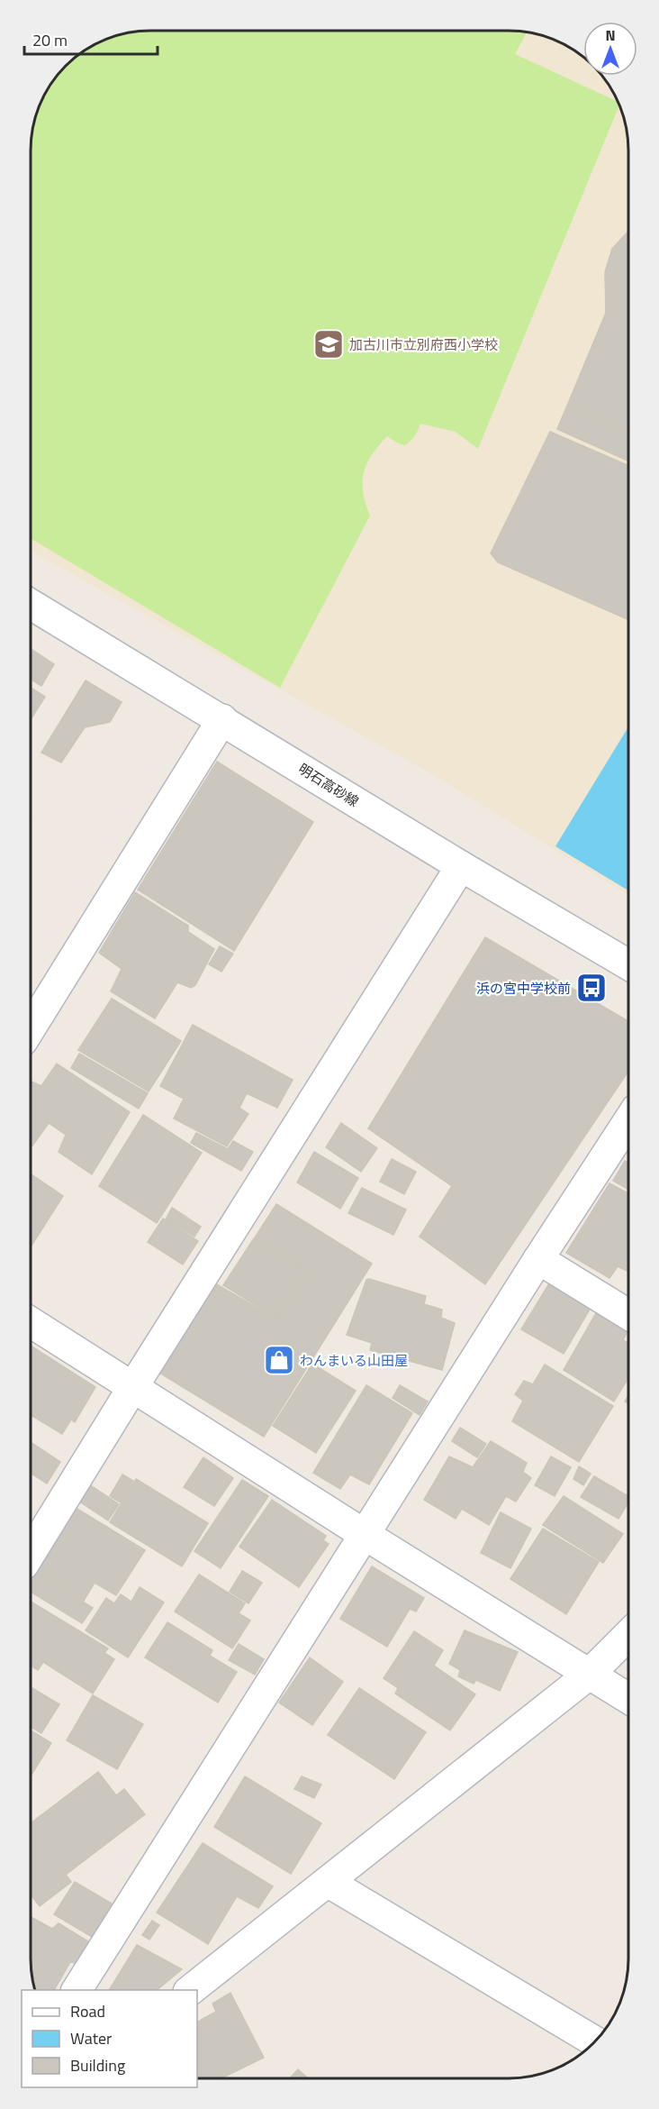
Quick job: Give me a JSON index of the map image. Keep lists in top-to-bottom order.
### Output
{
  "streets": {
    "street": ["明石高砂線"]
  },
  "places": {
    "school or university": ["加古川市立別府西小学校"],
    "bus stop": ["浜の宮中学校前"],
    "shop": ["わんまいる山田屋"]
  },
  "legend": ["Road", "Water", "Building"],
  "scale_bar": "20 m",
  "north": "top"
}
